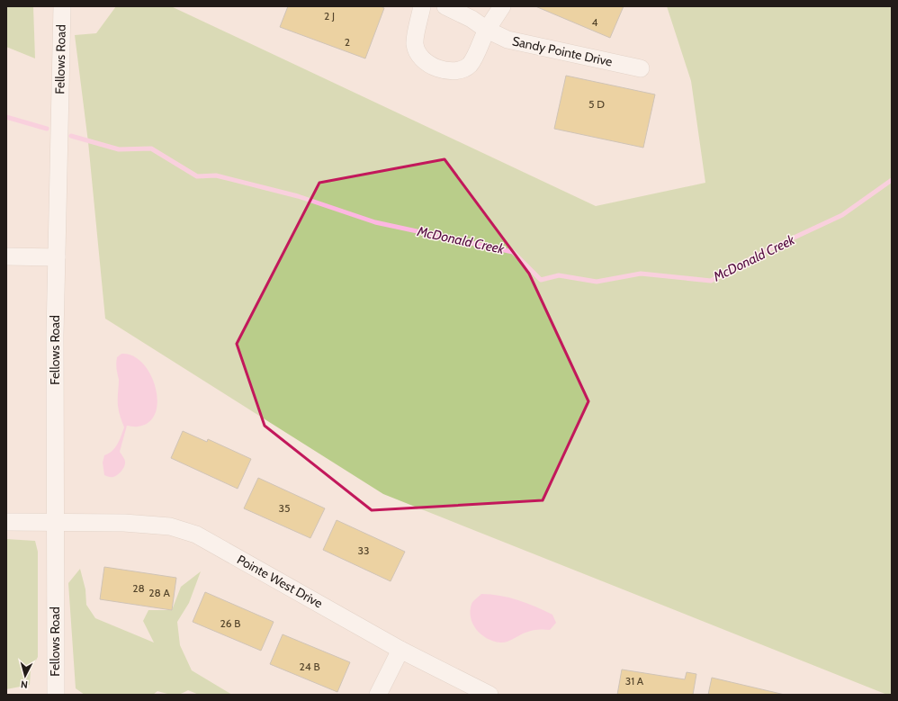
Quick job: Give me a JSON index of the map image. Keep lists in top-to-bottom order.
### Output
{
  "streets": {
    "street": ["Sandy Pointe Drive", "Fellows Road", "Pointe West Drive"]
  },
  "crossings": [
    ["Fellows Road", "Pointe West Drive"]
  ],
  "water": ["McDonald Creek"],
  "house_numbers": [
    "2 J",
    "4",
    "2",
    "5 D",
    "35",
    "33",
    "28",
    "28 A",
    "26 B",
    "24 B",
    "31 A"
  ],
  "north": "bottom"
}
